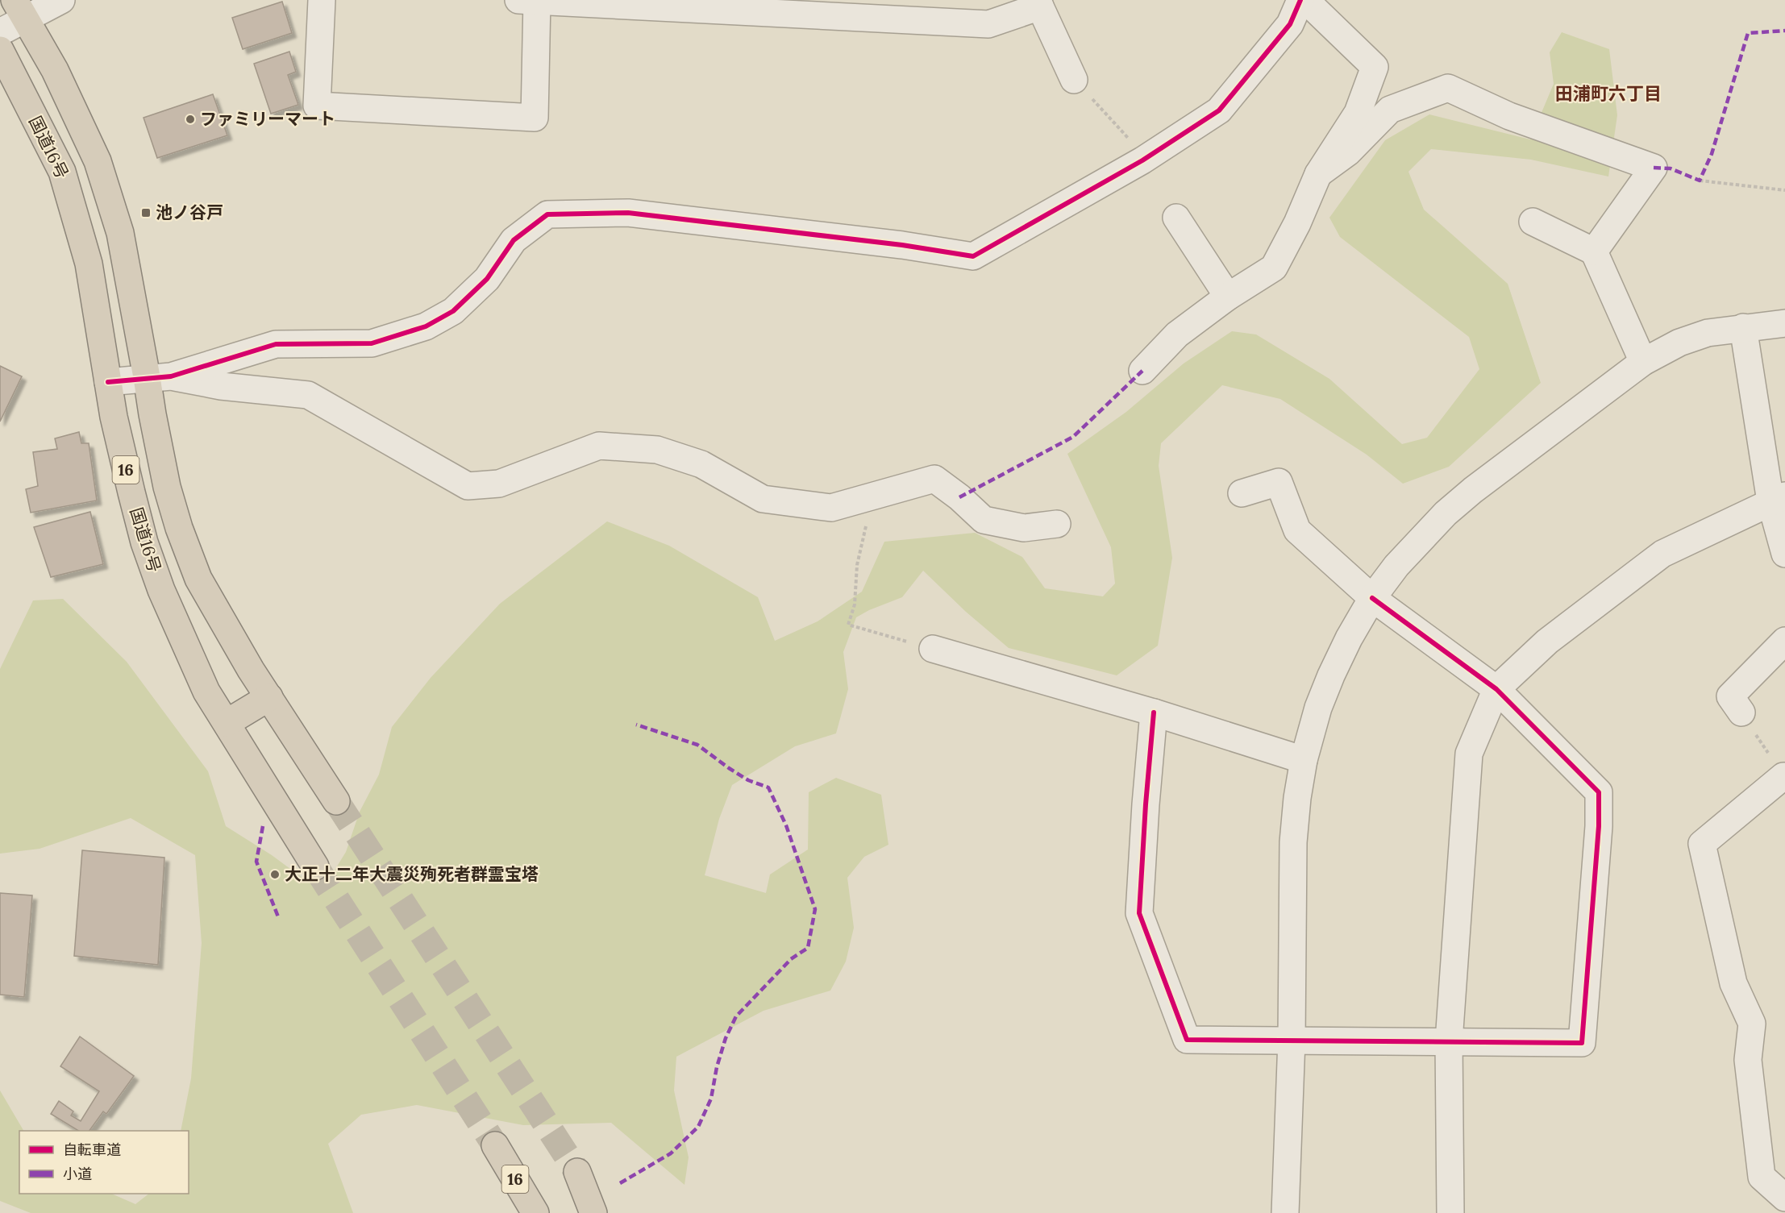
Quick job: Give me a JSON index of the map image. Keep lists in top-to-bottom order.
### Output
{
  "streets": {
    "highway": ["国道16号", "16"]
  },
  "districts": ["田浦町六丁目"],
  "places": {
    "other": ["ファミリーマート", "大正十二年大震災殉死者群霊宝塔"],
    "transit": ["池ノ谷戸"]
  },
  "legend": ["自転車道", "小道"]
}
